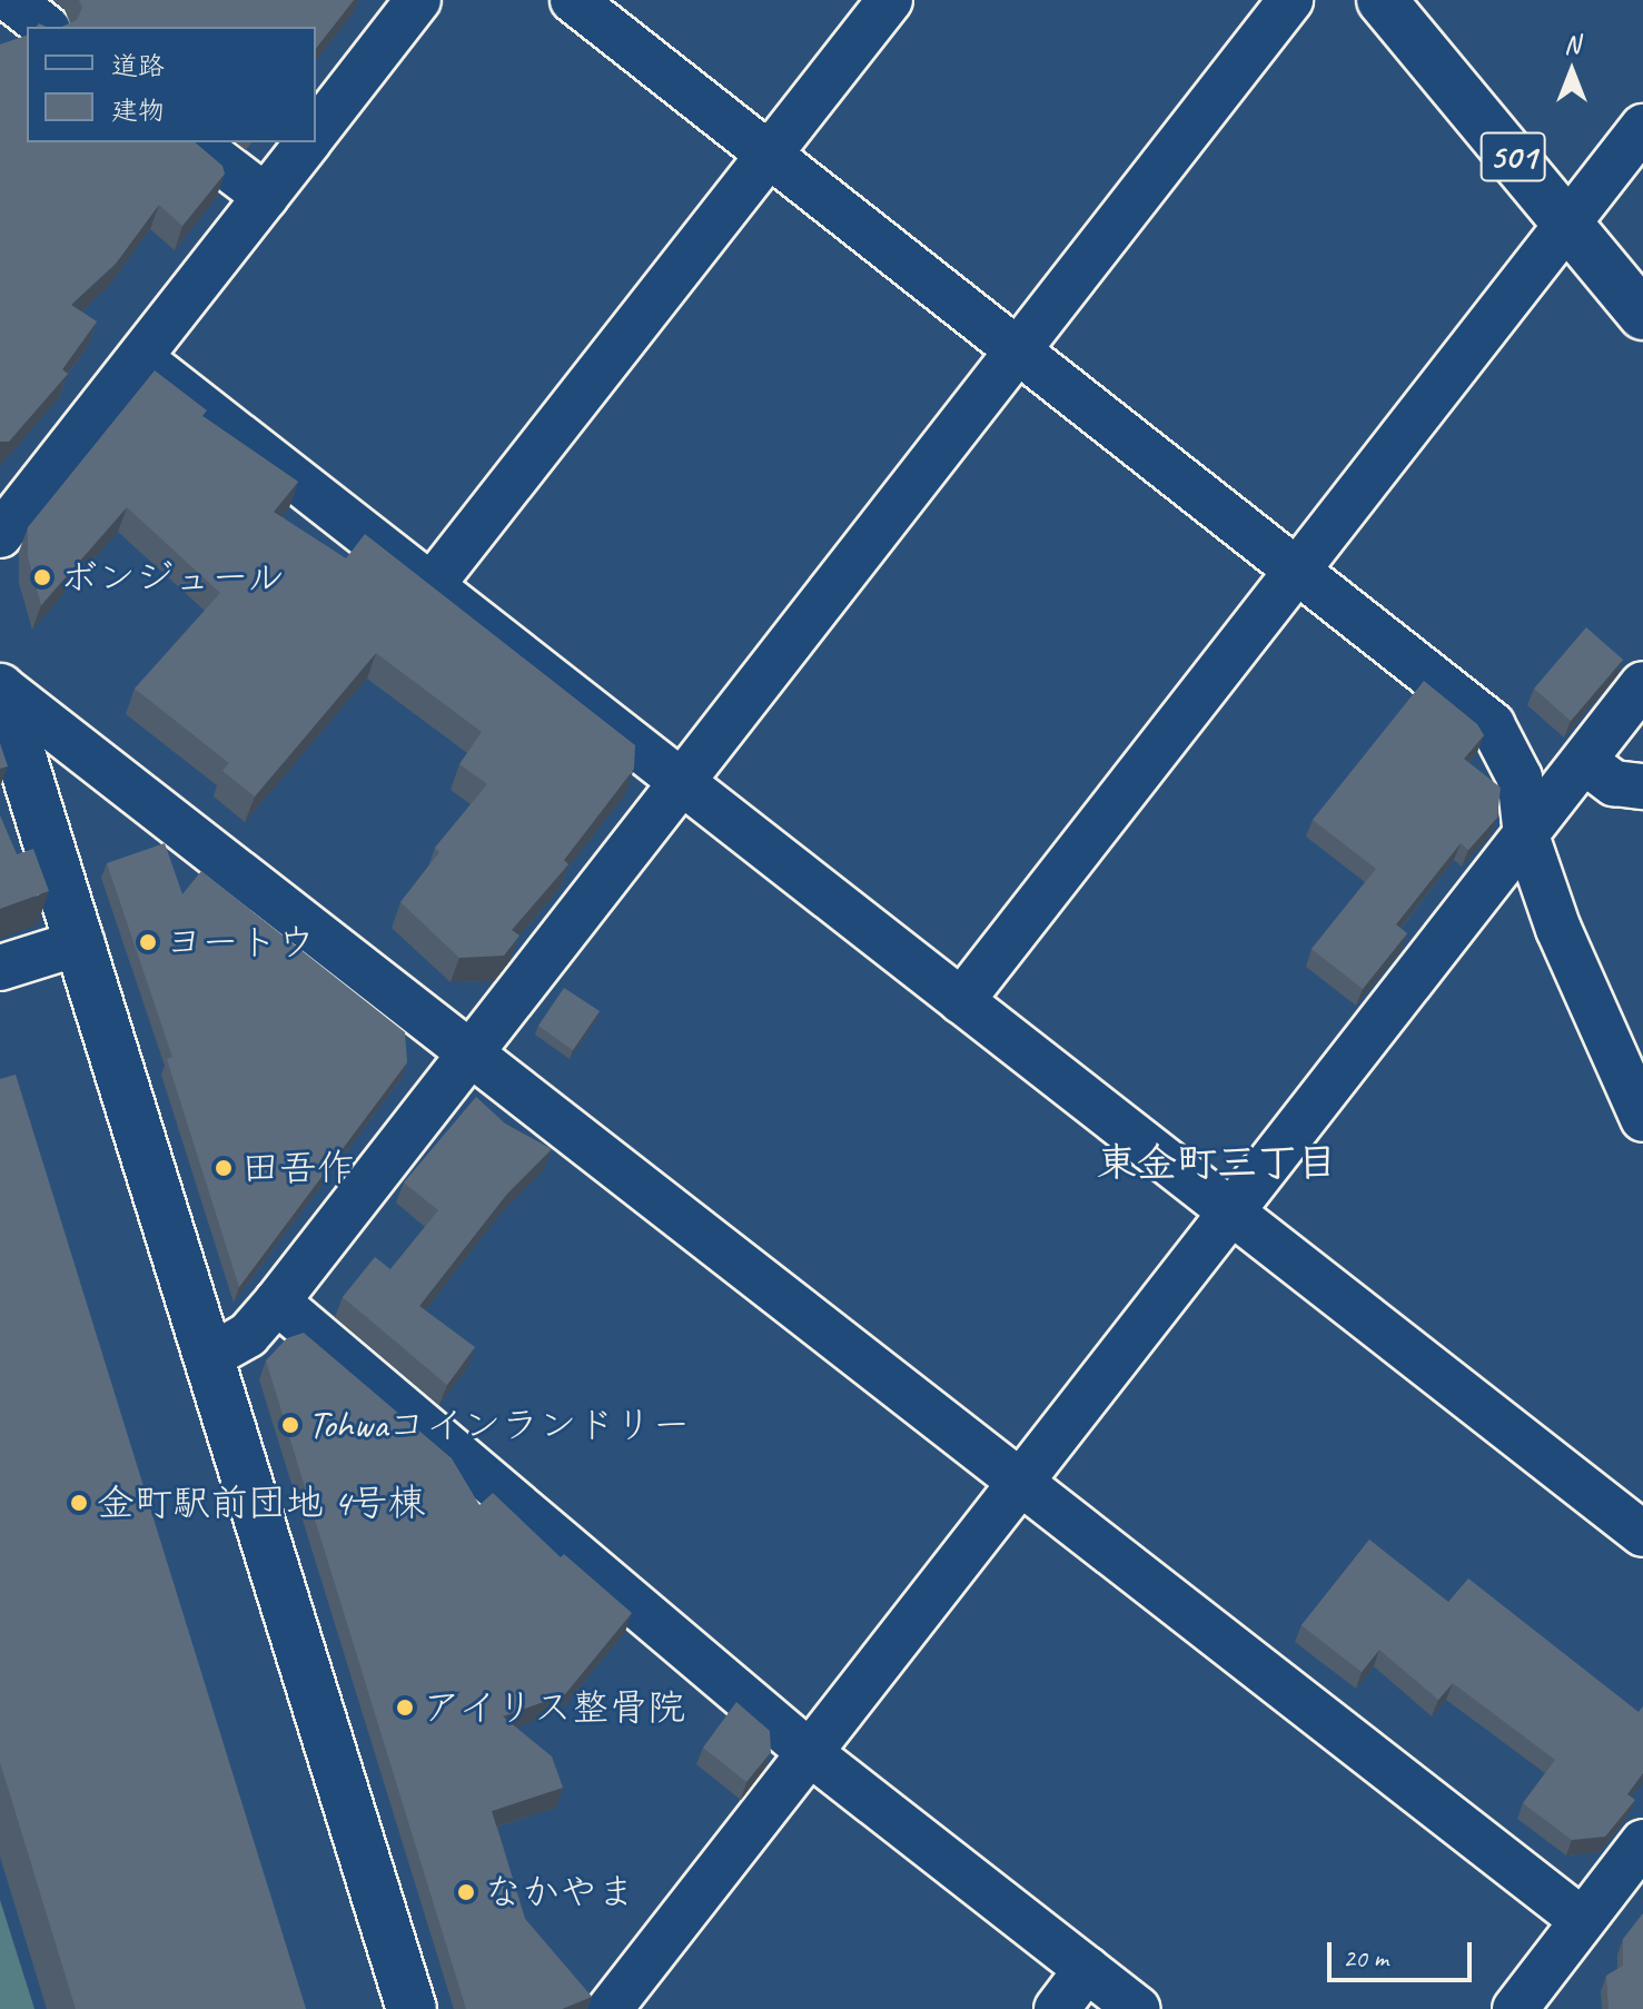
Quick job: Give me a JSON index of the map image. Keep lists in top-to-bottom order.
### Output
{
  "streets": {
    "street": ["501"]
  },
  "districts": ["東金町三丁目"],
  "places": [
    "ボンジュール",
    "ヨートウ",
    "田吾作",
    "Tohwaコインランドリー",
    "金町駅前団地 4号棟",
    "アイリス整骨院",
    "なかやま"
  ],
  "legend": ["道路", "建物"],
  "scale_bar": "20 m",
  "north": "top"
}
